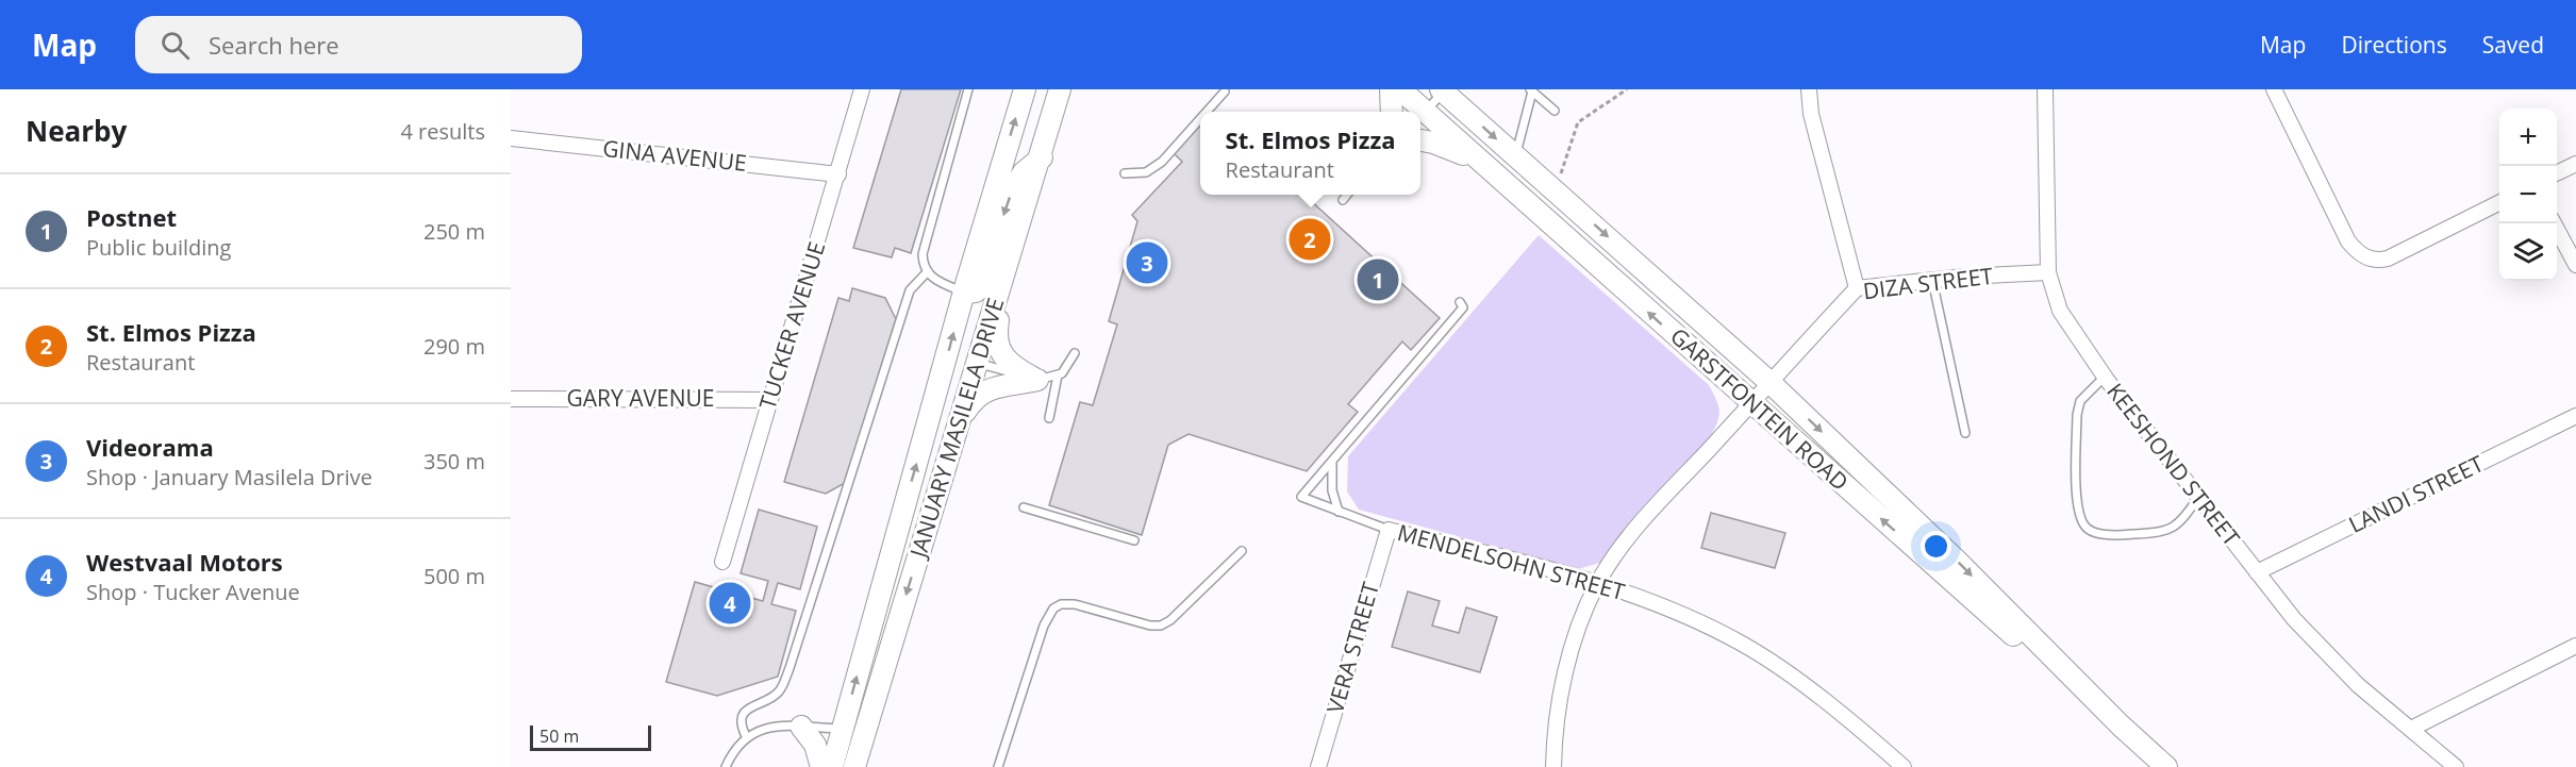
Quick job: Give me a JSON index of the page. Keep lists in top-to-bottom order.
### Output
{
  "streets": {
    "main road": ["GARSTFONTEIN ROAD", "JANUARY MASILELA DRIVE"],
    "street": [
      "GINA AVENUE",
      "DIZA STREET",
      "TUCKER AVENUE",
      "GARY AVENUE",
      "KEESHOND STREET",
      "LANDI STREET",
      "MENDELSOHN STREET",
      "VERA STREET"
    ]
  },
  "crossings": [
    ["GINA AVENUE", "TUCKER AVENUE"],
    ["DIZA STREET", "GARSTFONTEIN ROAD"],
    ["DIZA STREET", "KEESHOND STREET"],
    ["DIZA STREET", "MENDELSOHN STREET"],
    ["TUCKER AVENUE", "GARY AVENUE"],
    ["KEESHOND STREET", "LANDI STREET"],
    ["MENDELSOHN STREET", "VERA STREET"]
  ],
  "scale_bar": "50 m",
  "page": {
    "header": "Map",
    "search": "Search here",
    "nav": ["Map", "Directions", "Saved"],
    "heading": ["Nearby", "4 results"],
    "map_buttons": ["+", "−"],
    "popup": ["St. Elmos Pizza", "Restaurant"],
    "list": [
      {
        "mark": "1",
        "name": "Postnet",
        "note": "Public building",
        "value": "250 m"
      },
      {
        "mark": "2",
        "name": "St. Elmos Pizza",
        "note": "Restaurant",
        "value": "290 m"
      },
      {
        "mark": "3",
        "name": "Videorama",
        "note": "Shop · January Masilela Drive",
        "value": "350 m"
      },
      {
        "mark": "4",
        "name": "Westvaal Motors",
        "note": "Shop · Tucker Avenue",
        "value": "500 m"
      }
    ],
    "pins": [
      "2",
      "3",
      "1",
      "4"
    ],
    "scale": "50 m"
  }
}
